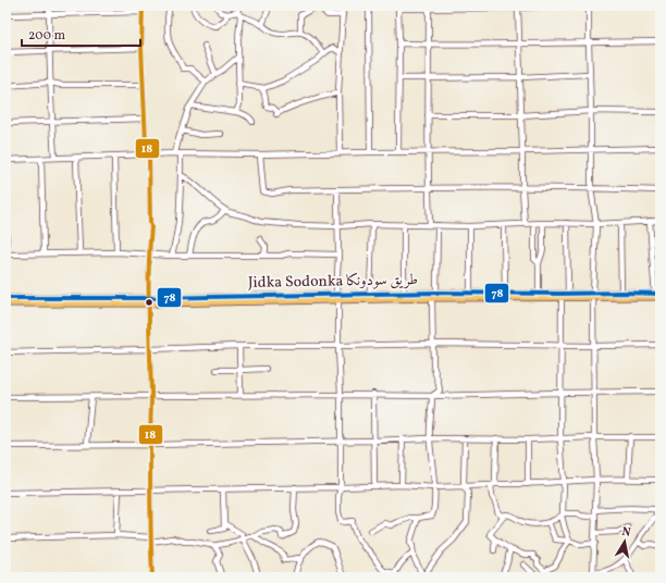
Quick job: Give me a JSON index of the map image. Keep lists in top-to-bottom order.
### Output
{
  "streets": {
    "main road": ["Jidka Sodonka طريق سودونكا"]
  },
  "lines": ["transit line 18", "transit line 78"],
  "scale_bar": "200 m",
  "north": "top"
}
